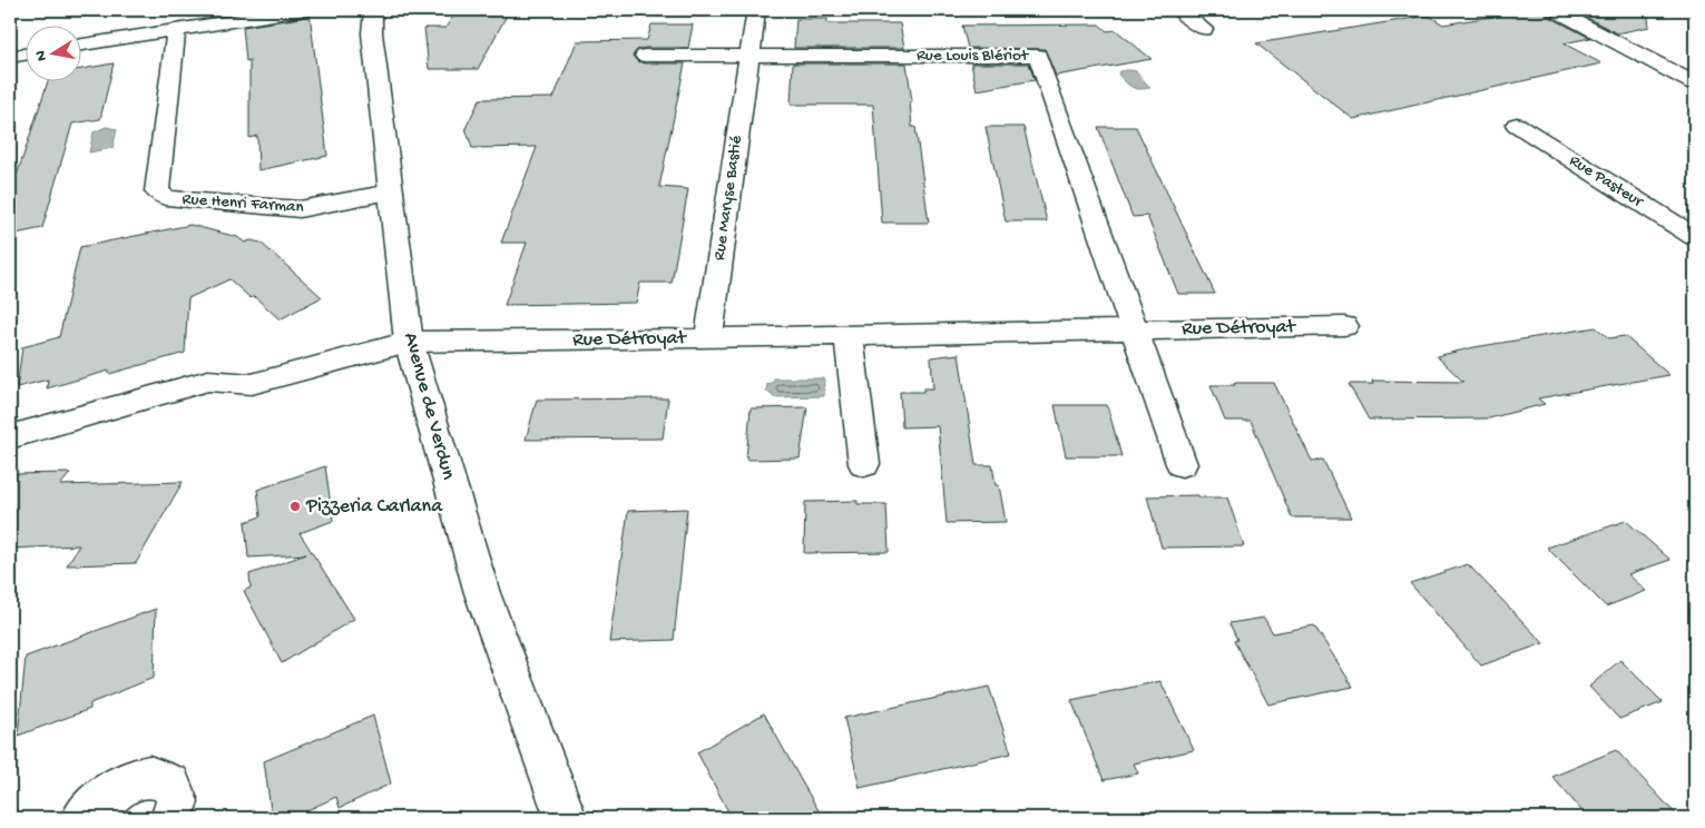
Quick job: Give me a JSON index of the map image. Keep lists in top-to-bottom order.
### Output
{
  "streets": {
    "street": [
      "Rue Louis Blériot",
      "Rue Pasteur",
      "Rue Maryse Bastié",
      "Rue Henri Farman",
      "Rue Détroyat",
      "Avenue de Verdun"
    ]
  },
  "crossings": [
    ["Rue Louis Blériot", "Rue Maryse Bastié"],
    ["Rue Louis Blériot", "Rue Détroyat"],
    ["Rue Maryse Bastié", "Rue Détroyat"],
    ["Rue Henri Farman", "Avenue de Verdun"],
    ["Rue Détroyat", "Avenue de Verdun"]
  ],
  "places": ["Pizzeria Carlana"],
  "north": "left"
}
